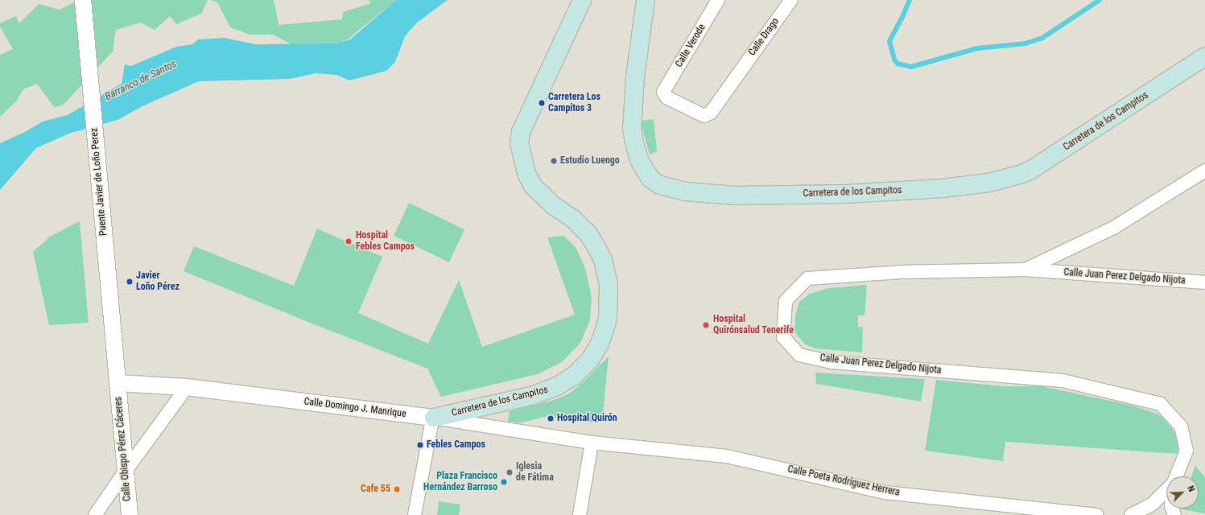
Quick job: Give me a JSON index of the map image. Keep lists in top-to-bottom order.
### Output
{
  "streets": {
    "main road": ["Carretera de los Campitos"],
    "street": [
      "Calle Drago",
      "Calle Verode",
      "Puente Javier de Loño Perez",
      "Calle Juan Perez Delgado Nijota",
      "Calle Domingo J. Manrique",
      "Calle Obispo Pérez Cáceres",
      "Calle Poeta Rodríguez Herrera"
    ]
  },
  "crossings": [
    ["Calle Drago", "Calle Verode"],
    ["Carretera de los Campitos", "Calle Domingo J. Manrique"],
    ["Puente Javier de Loño Perez", "Calle Domingo J. Manrique"],
    ["Puente Javier de Loño Perez", "Calle Obispo Pérez Cáceres"],
    ["Calle Domingo J. Manrique", "Calle Obispo Pérez Cáceres"],
    ["Calle Domingo J. Manrique", "Calle Poeta Rodríguez Herrera"]
  ],
  "water": ["Barranco de Santos"],
  "places": [
    "Carretera Los Campitos 3",
    "Estudio Luengo",
    "Hospital Febles Campos",
    "Javier Loño Pérez",
    "Hospital Quirónsalud Tenerife",
    "Hospital Quirón",
    "Febles Campos",
    "Iglesia de Fátima",
    "Plaza Francisco Hernández Barroso",
    "Cafe 55"
  ],
  "north": "top right"
}
